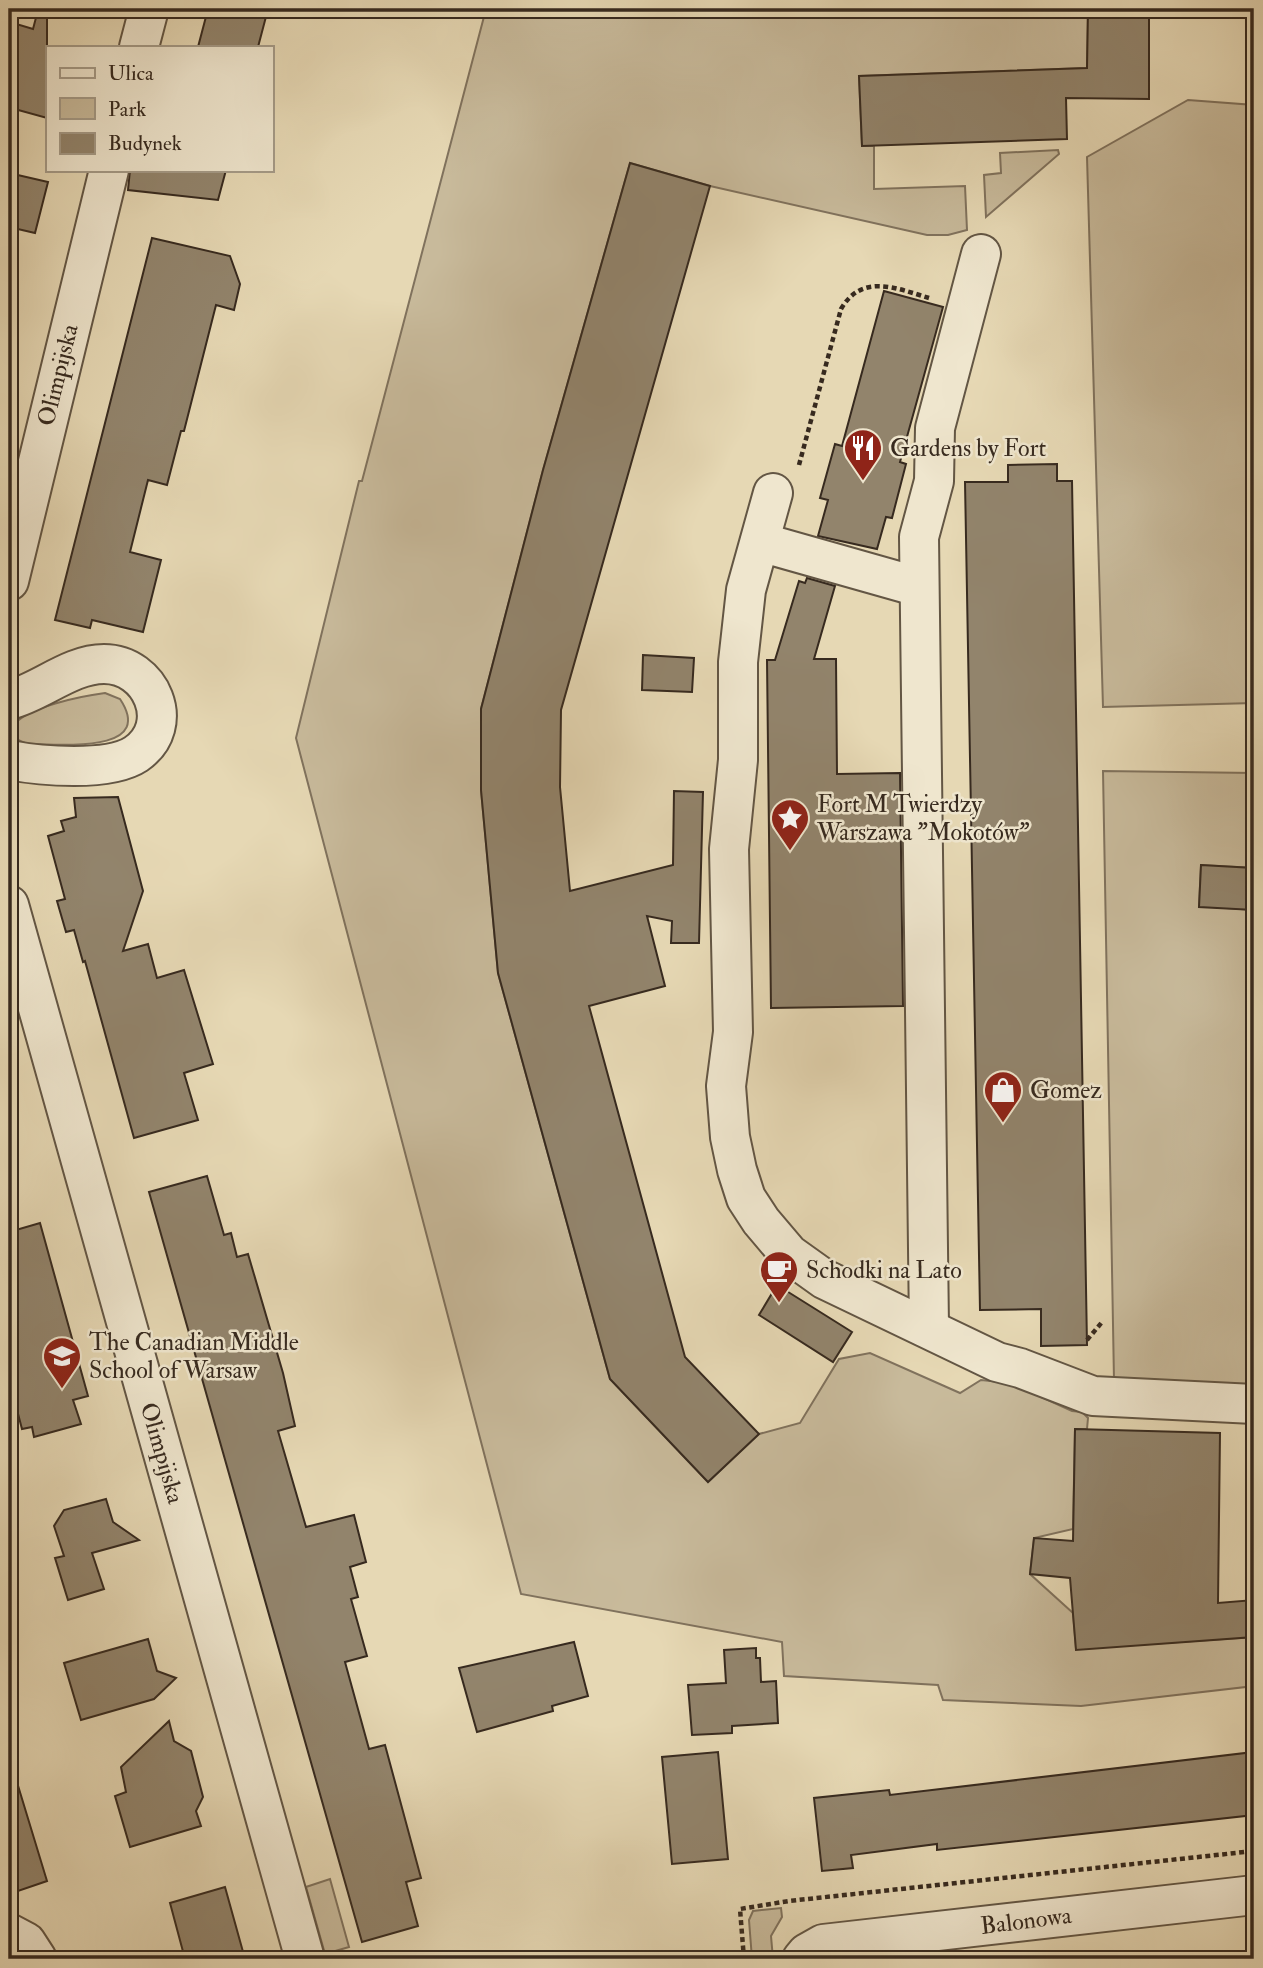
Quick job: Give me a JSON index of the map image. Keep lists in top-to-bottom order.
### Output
{
  "streets": {
    "street": ["Olimpijska", "Balonowa"]
  },
  "places": {
    "restaurant": ["Gardens by Fort"],
    "place": ["Fort M Twierdzy Warszawa \"Mokotów\""],
    "shop": ["Gomez"],
    "cafe": ["Schodki na Lato"],
    "school or university": ["The Canadian Middle School of Warsaw"]
  },
  "legend": ["Ulica", "Park", "Budynek"]
}
